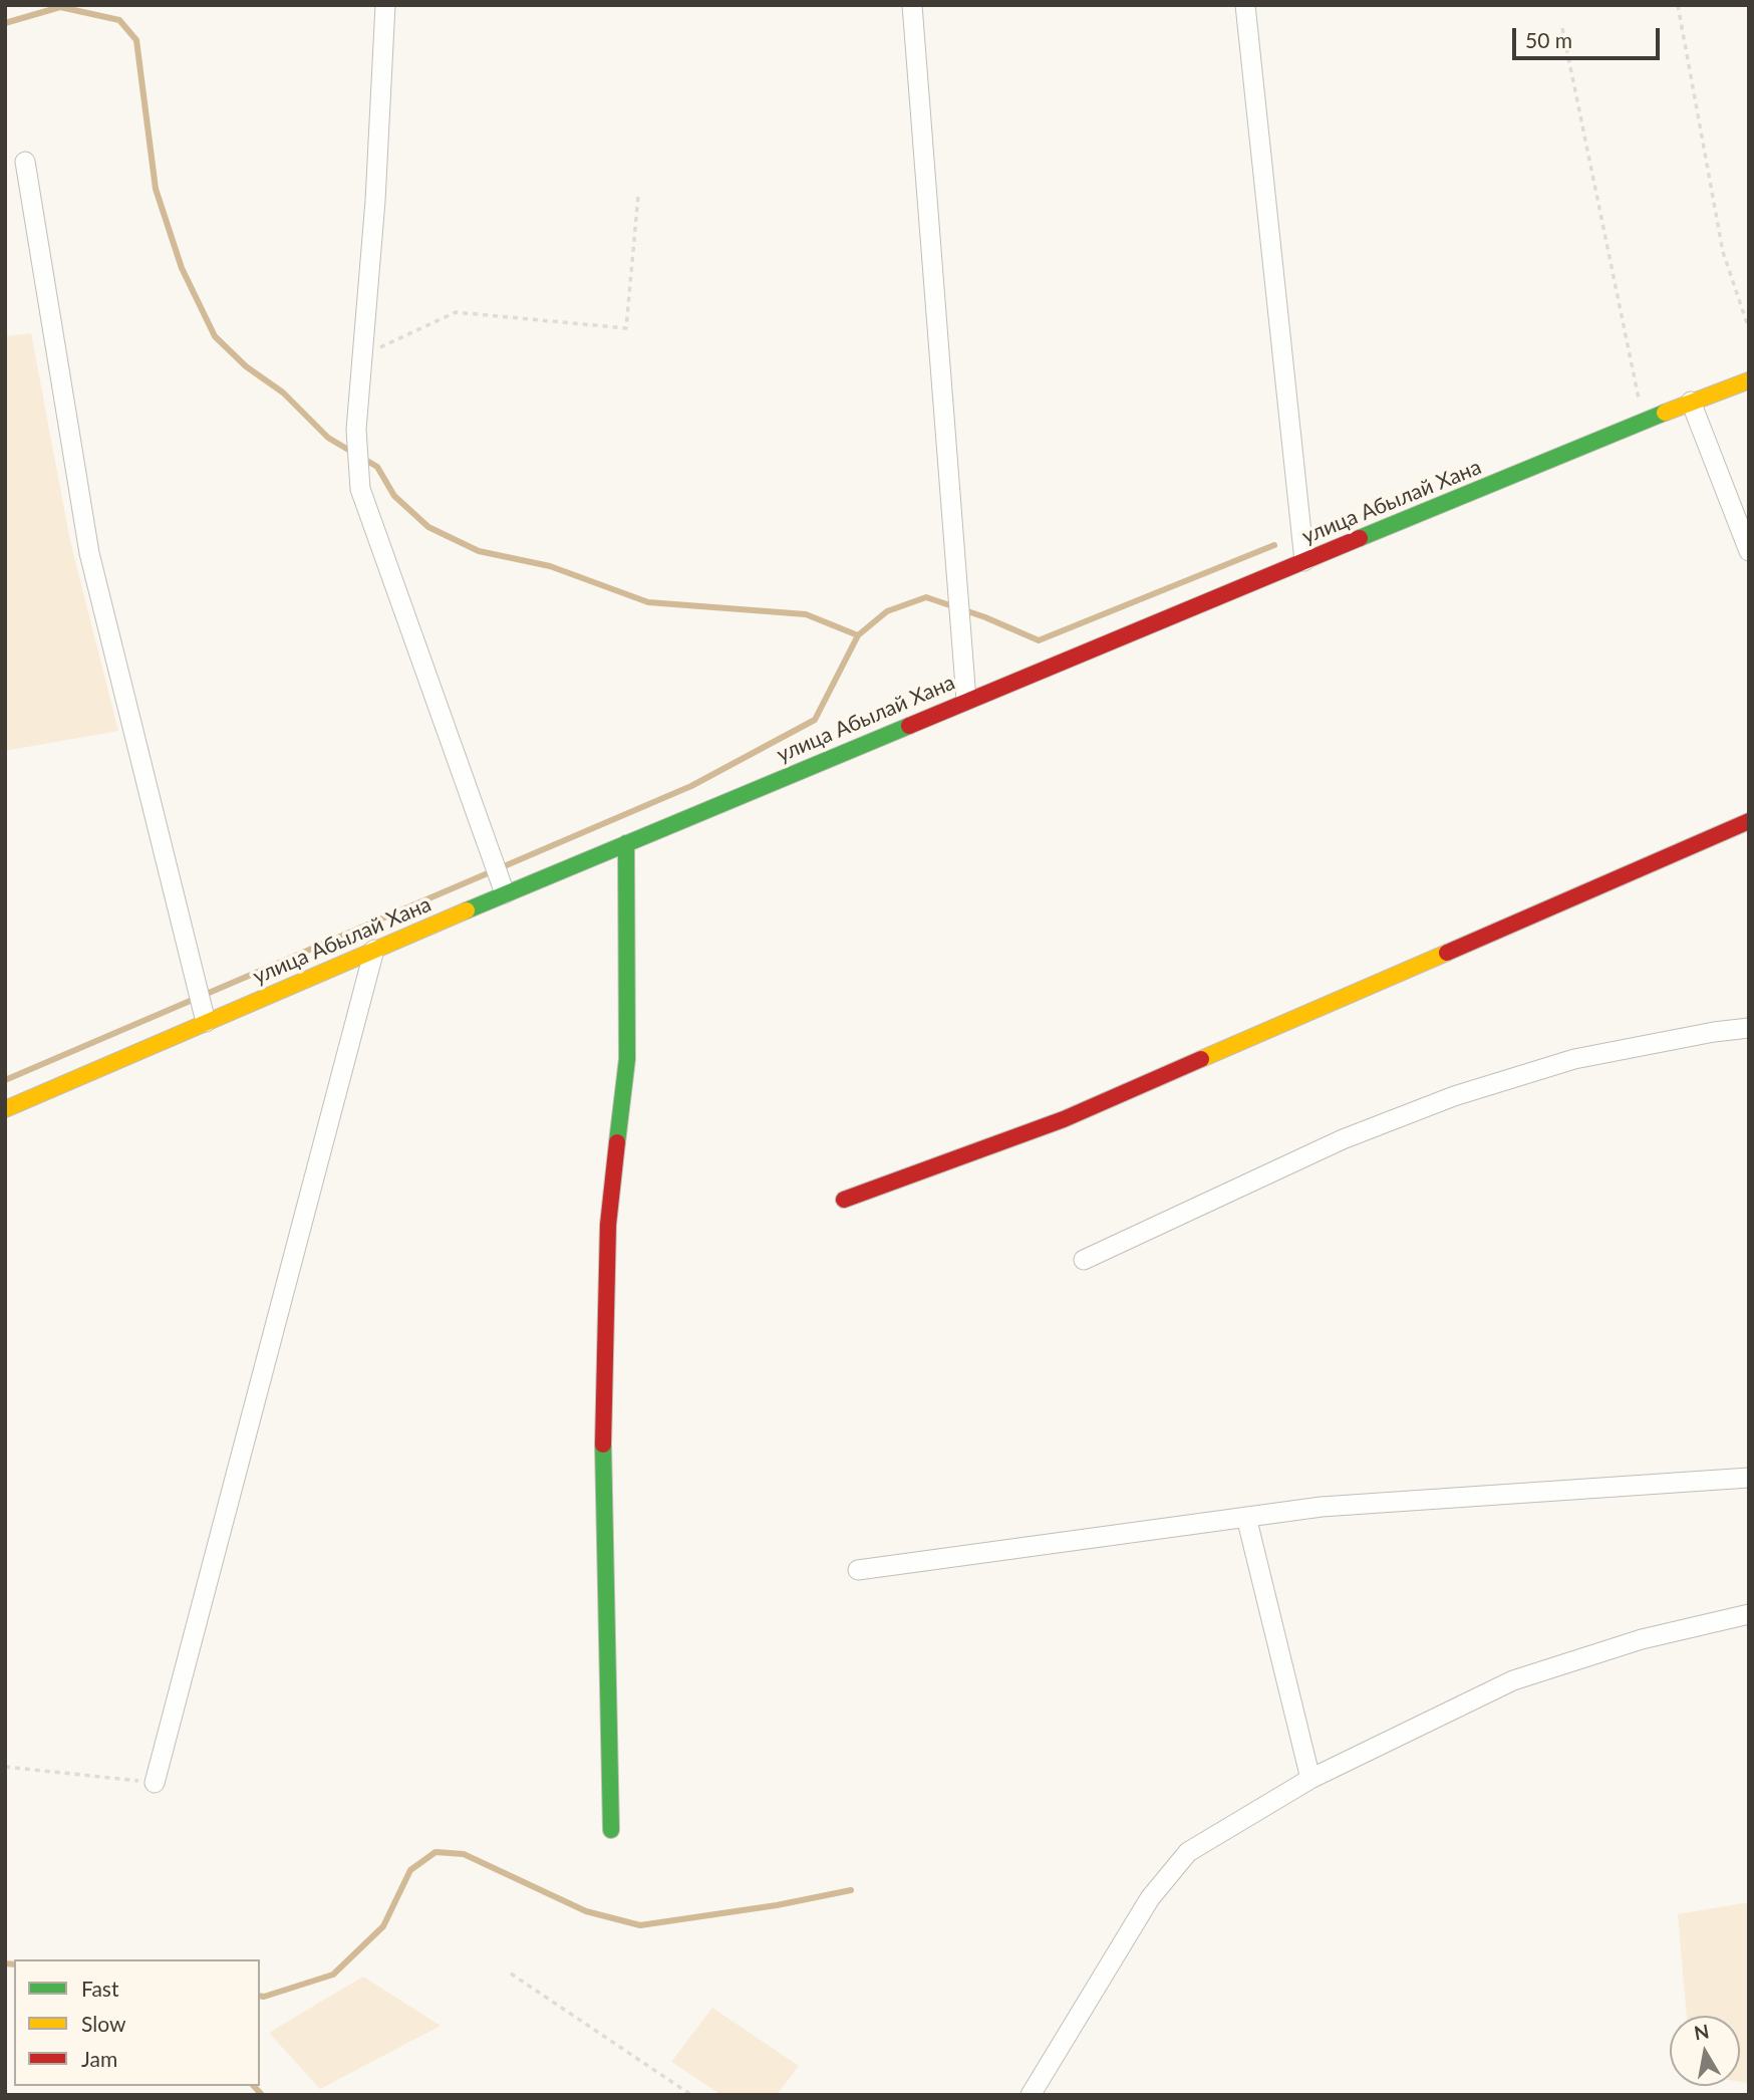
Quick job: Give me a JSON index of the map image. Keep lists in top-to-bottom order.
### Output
{
  "streets": {
    "street": ["улица Абылай Хана"]
  },
  "legend": ["Fast", "Slow", "Jam"],
  "scale_bar": "50 m",
  "north": "top"
}
